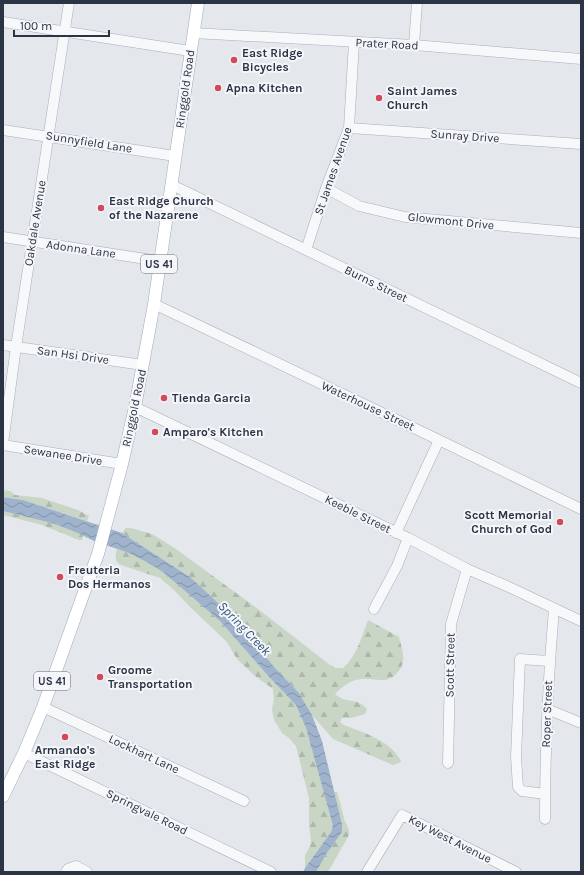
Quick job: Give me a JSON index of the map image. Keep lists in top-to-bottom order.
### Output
{
  "streets": {
    "main road": ["Ringgold Road", "US 41"],
    "street": [
      "Prater Road",
      "Sunray Drive",
      "Sunnyfield Lane",
      "St James Avenue",
      "Glowmont Drive",
      "Oakdale Avenue",
      "Adonna Lane",
      "Burns Street",
      "San Hsi Drive",
      "Waterhouse Street",
      "Sewanee Drive",
      "Keeble Street",
      "Scott Street",
      "Roper Street",
      "Lockhart Lane",
      "Springvale Road",
      "Key West Avenue"
    ]
  },
  "crossings": [
    ["Prater Road", "Ringgold Road"],
    ["Prater Road", "St James Avenue"],
    ["Ringgold Road", "Sunnyfield Lane"],
    ["Ringgold Road", "Adonna Lane"],
    ["Ringgold Road", "Burns Street"],
    ["Ringgold Road", "San Hsi Drive"],
    ["Ringgold Road", "Waterhouse Street"],
    ["Ringgold Road", "Sewanee Drive"],
    ["Ringgold Road", "Keeble Street"],
    ["Ringgold Road", "Lockhart Lane"],
    ["Ringgold Road", "Springvale Road"],
    ["Sunray Drive", "St James Avenue"],
    ["Sunnyfield Lane", "Oakdale Avenue"],
    ["St James Avenue", "Glowmont Drive"],
    ["St James Avenue", "Burns Street"],
    ["Oakdale Avenue", "Adonna Lane"],
    ["Oakdale Avenue", "San Hsi Drive"],
    ["Oakdale Avenue", "Sewanee Drive"],
    ["Keeble Street", "Scott Street"],
    ["Keeble Street", "Roper Street"]
  ],
  "water": ["Spring Creek"],
  "places": [
    "East Ridge Bicycles",
    "Apna Kitchen",
    "Saint James Church",
    "East Ridge Church of the Nazarene",
    "Tienda Garcia",
    "Amparo's Kitchen",
    "Scott Memorial Church of God",
    "Freuteria Dos Hermanos",
    "Groome Transportation",
    "Armando's East Ridge"
  ],
  "scale_bar": "100 m"
}
